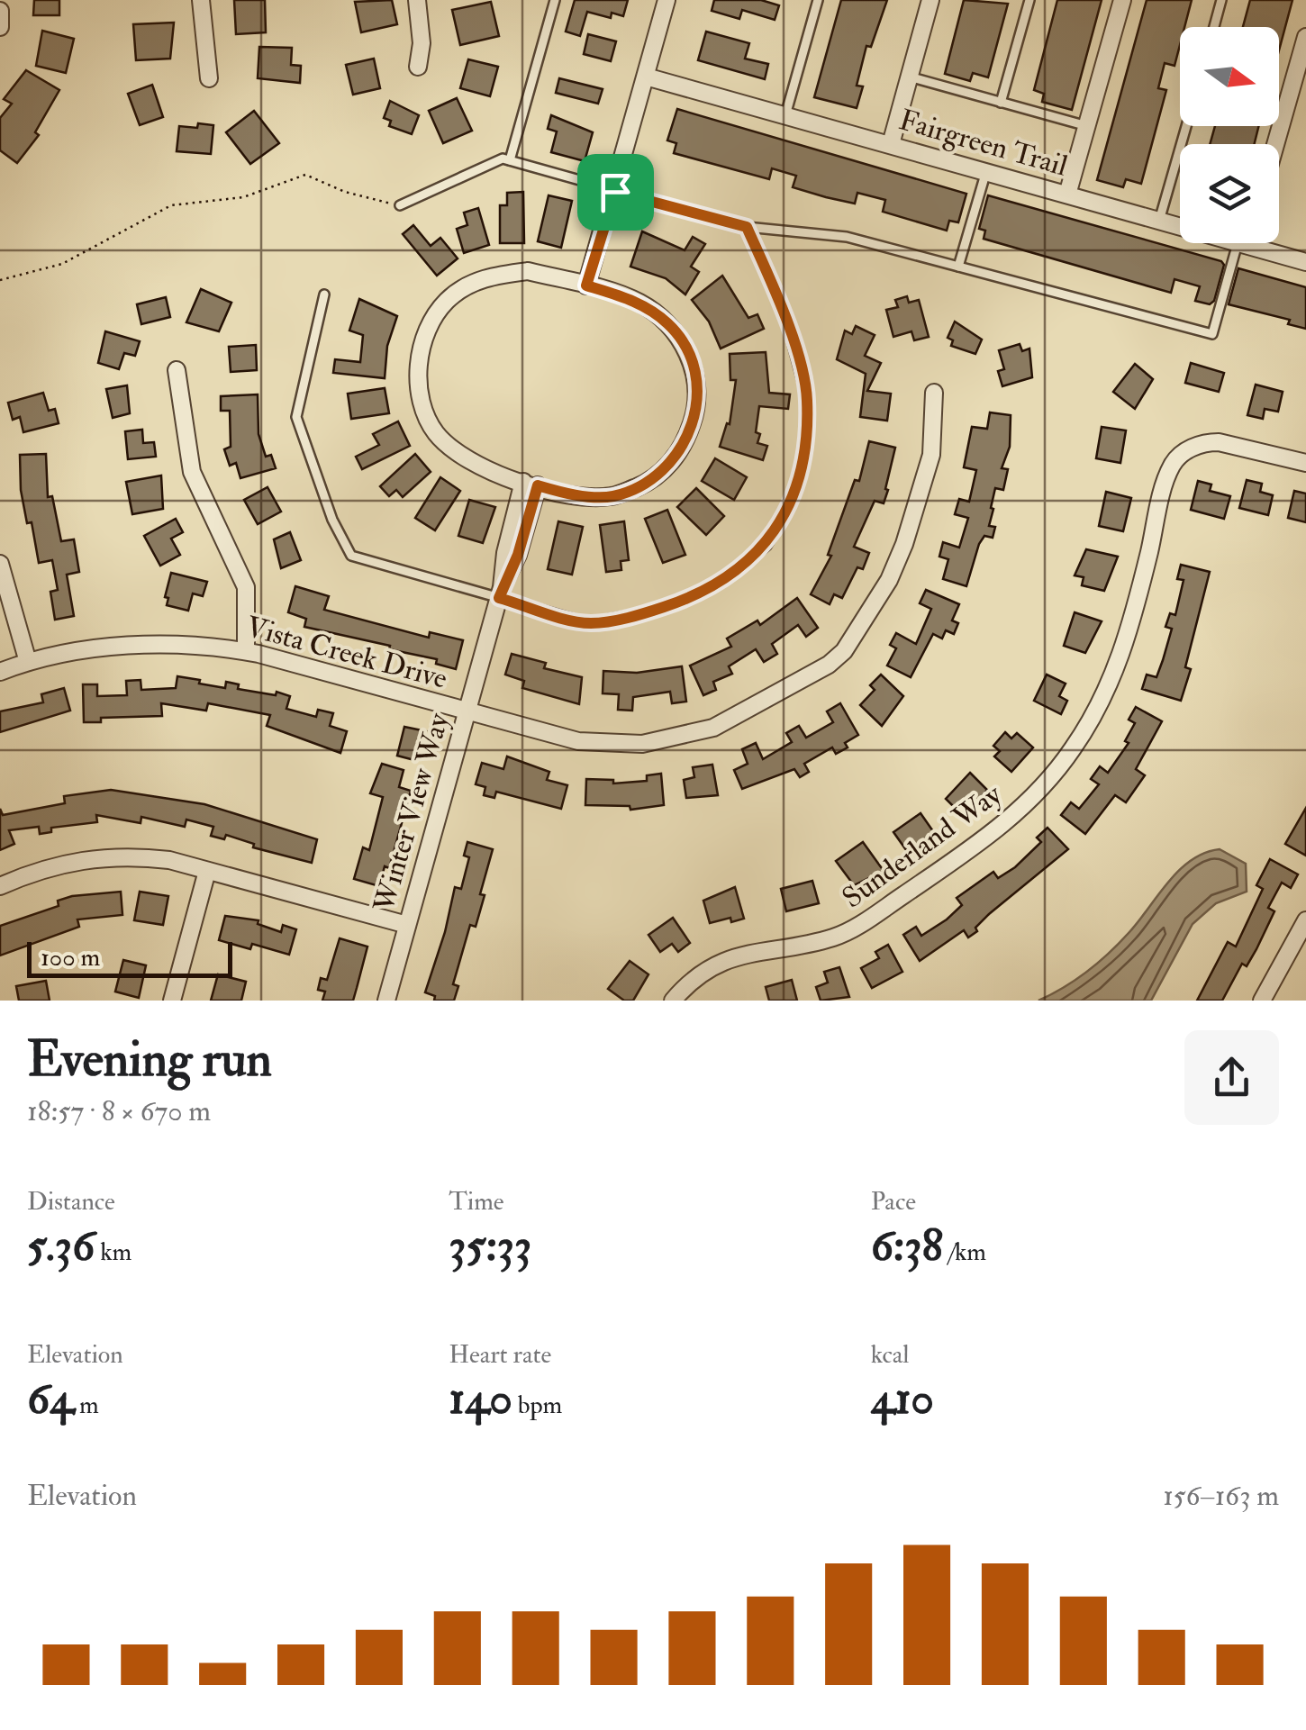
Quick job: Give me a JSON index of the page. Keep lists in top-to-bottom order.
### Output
{
  "streets": {
    "street": [
      "Fairgreen Trail",
      "Vista Creek Drive",
      "Winter View Way",
      "Sunderland Way"
    ]
  },
  "crossings": [
    ["Vista Creek Drive", "Winter View Way"]
  ],
  "scale_bar": "100 m",
  "north": "right",
  "page": {
    "scale": "100 m",
    "heading": ["Evening run", "18:57 · 8 × 670 m"],
    "stats": [
      ["Distance", "5.36 km"],
      ["Time", "35:33"],
      ["Pace", "6:38 /km"],
      ["Elevation", "64 m"],
      ["Heart rate", "140 bpm"],
      ["kcal", "410"]
    ],
    "chart": ["Elevation", "156–163 m"]
  }
}
